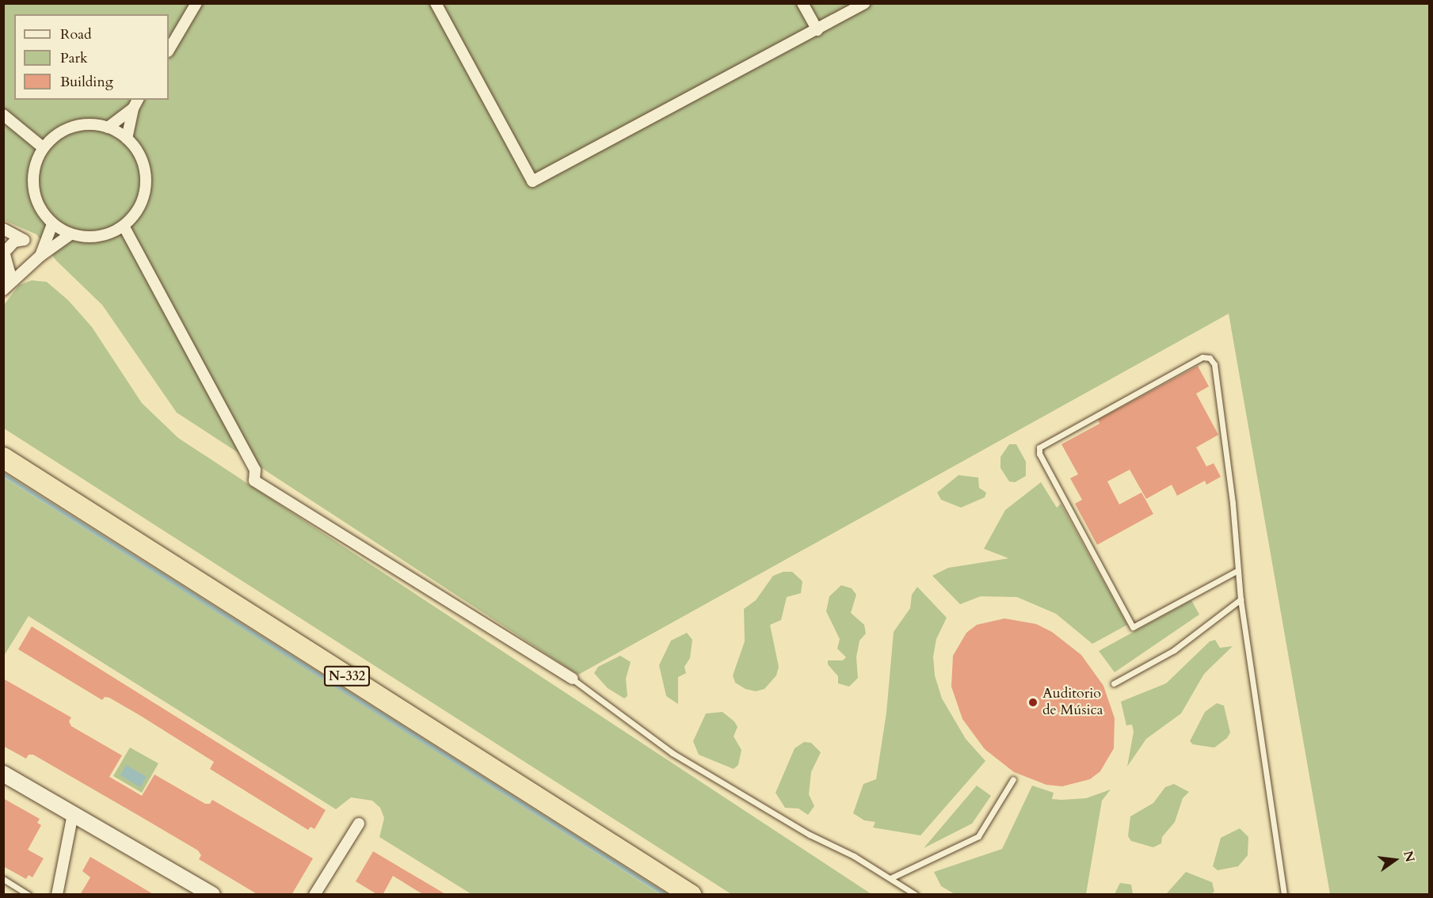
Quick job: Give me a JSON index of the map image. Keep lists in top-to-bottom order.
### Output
{
  "streets": {
    "highway": ["N-332"]
  },
  "places": ["Auditorio de Música"],
  "legend": ["Road", "Park", "Building"],
  "north": "right"
}
